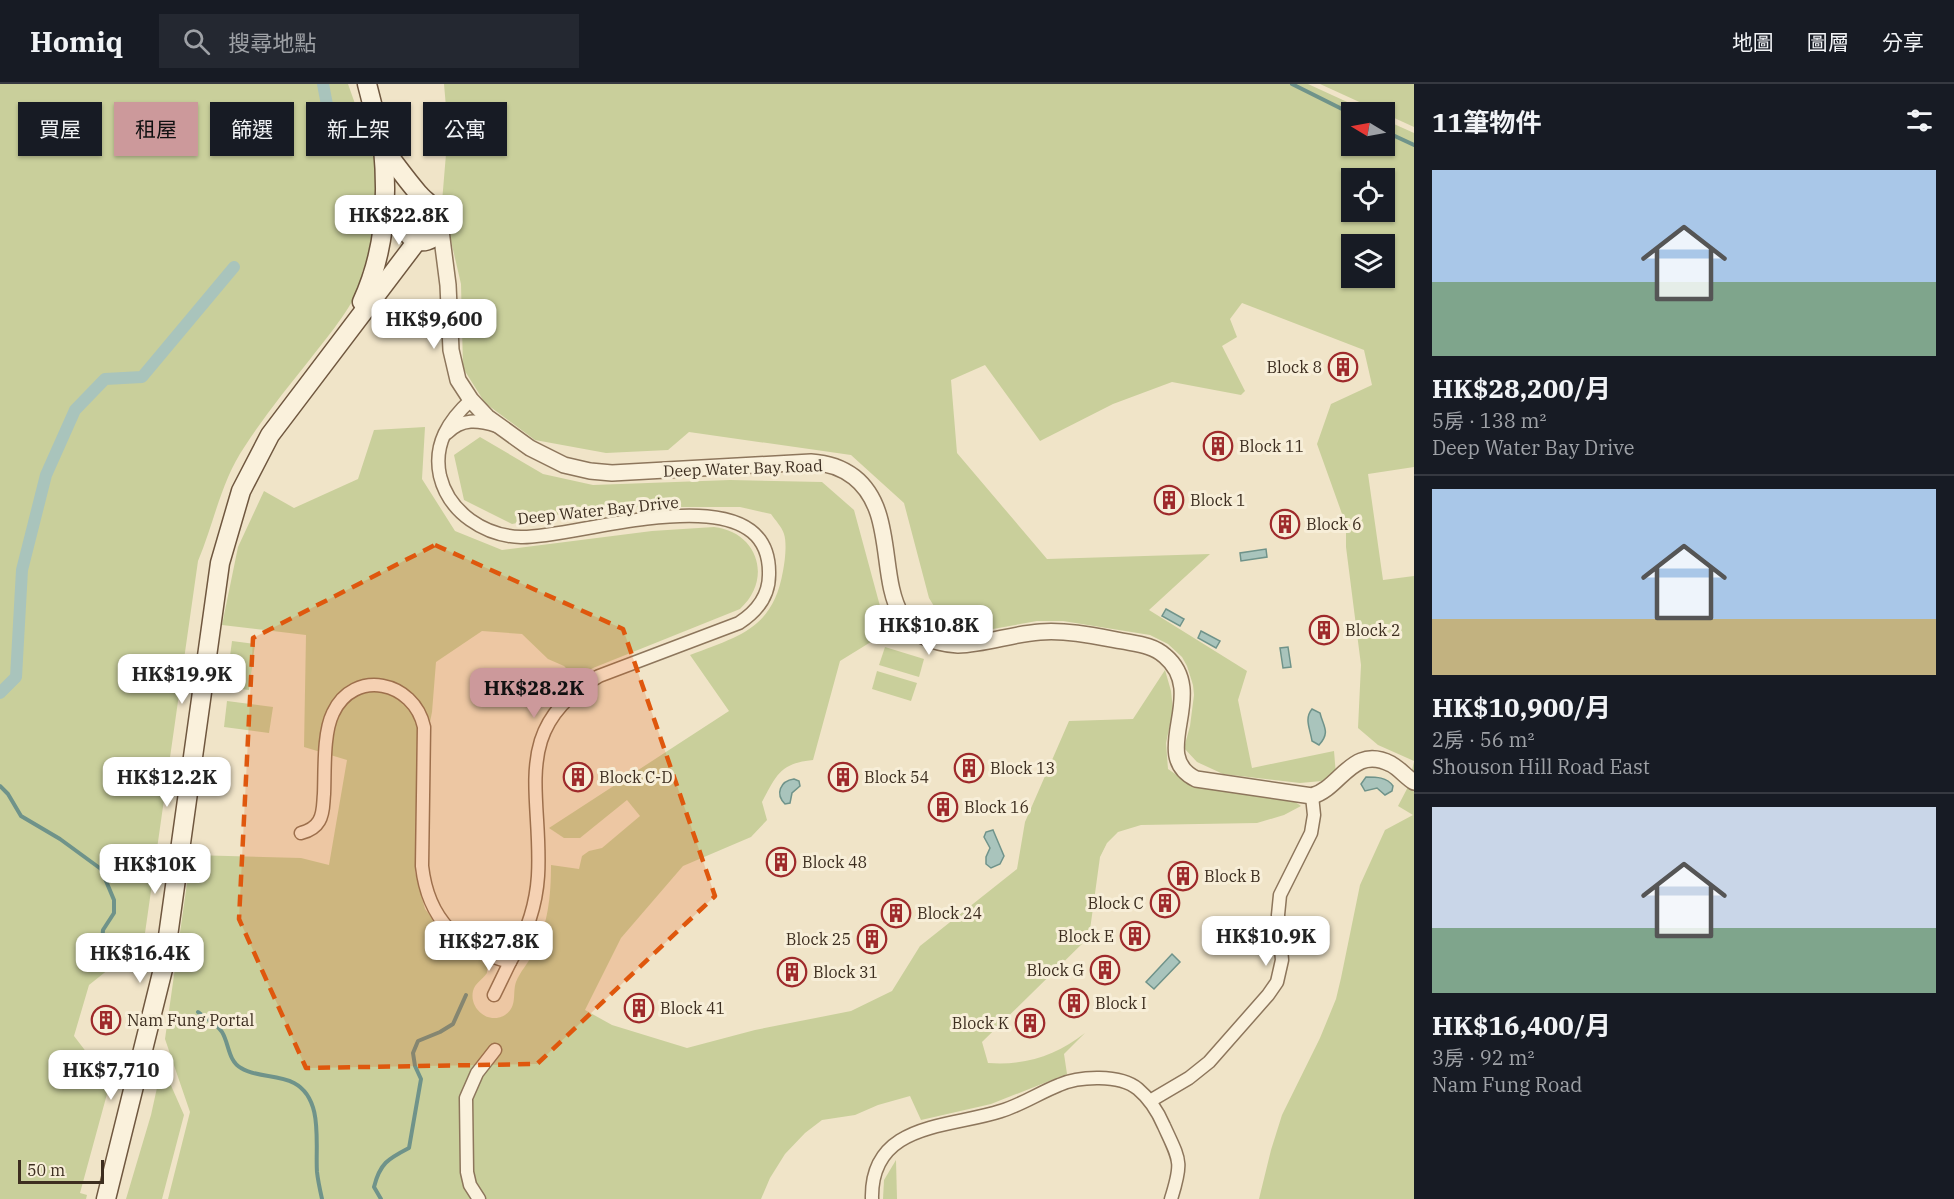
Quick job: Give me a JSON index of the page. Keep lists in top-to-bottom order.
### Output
{
  "streets": {
    "main road": ["Deep Water Bay Road"],
    "street": ["Deep Water Bay Drive"]
  },
  "crossings": [
    ["Deep Water Bay Road", "Deep Water Bay Drive"]
  ],
  "places": {
    "building": [
      "Block 8",
      "Block 11",
      "Block 1",
      "Block 6",
      "Block 2",
      "Block 13",
      "Block C-D",
      "Block 54",
      "Block 16",
      "Block 48",
      "Block B",
      "Block C",
      "Block 24",
      "Block E",
      "Block 25",
      "Block G",
      "Block 31",
      "Block I",
      "Block 41",
      "Nam Fung Portal",
      "Block K"
    ]
  },
  "scale_bar": "50 m",
  "north": "left",
  "page": {
    "header": "Homiq",
    "search": "搜尋地點",
    "nav": ["地圖", "圖層", "分享"],
    "heading": "11筆物件",
    "chip": [
      "買屋",
      "租屋",
      "篩選",
      "新上架",
      "公寓"
    ],
    "list": [
      {
        "name": "HK$28,200/月",
        "note": "5房 · 138 m² · Deep Water Bay Drive"
      },
      {
        "name": "HK$10,900/月",
        "note": "2房 · 56 m² · Shouson Hill Road East"
      },
      {
        "name": "HK$16,400/月",
        "note": "3房 · 92 m² · Nam Fung Road"
      }
    ],
    "price": [
      "HK$22.8K",
      "HK$9,600",
      "HK$10.8K",
      "HK$19.9K",
      "HK$28.2K",
      "HK$12.2K",
      "HK$10K",
      "HK$10.9K",
      "HK$27.8K",
      "HK$16.4K",
      "HK$7,710"
    ],
    "scale": "50 m"
  }
}
